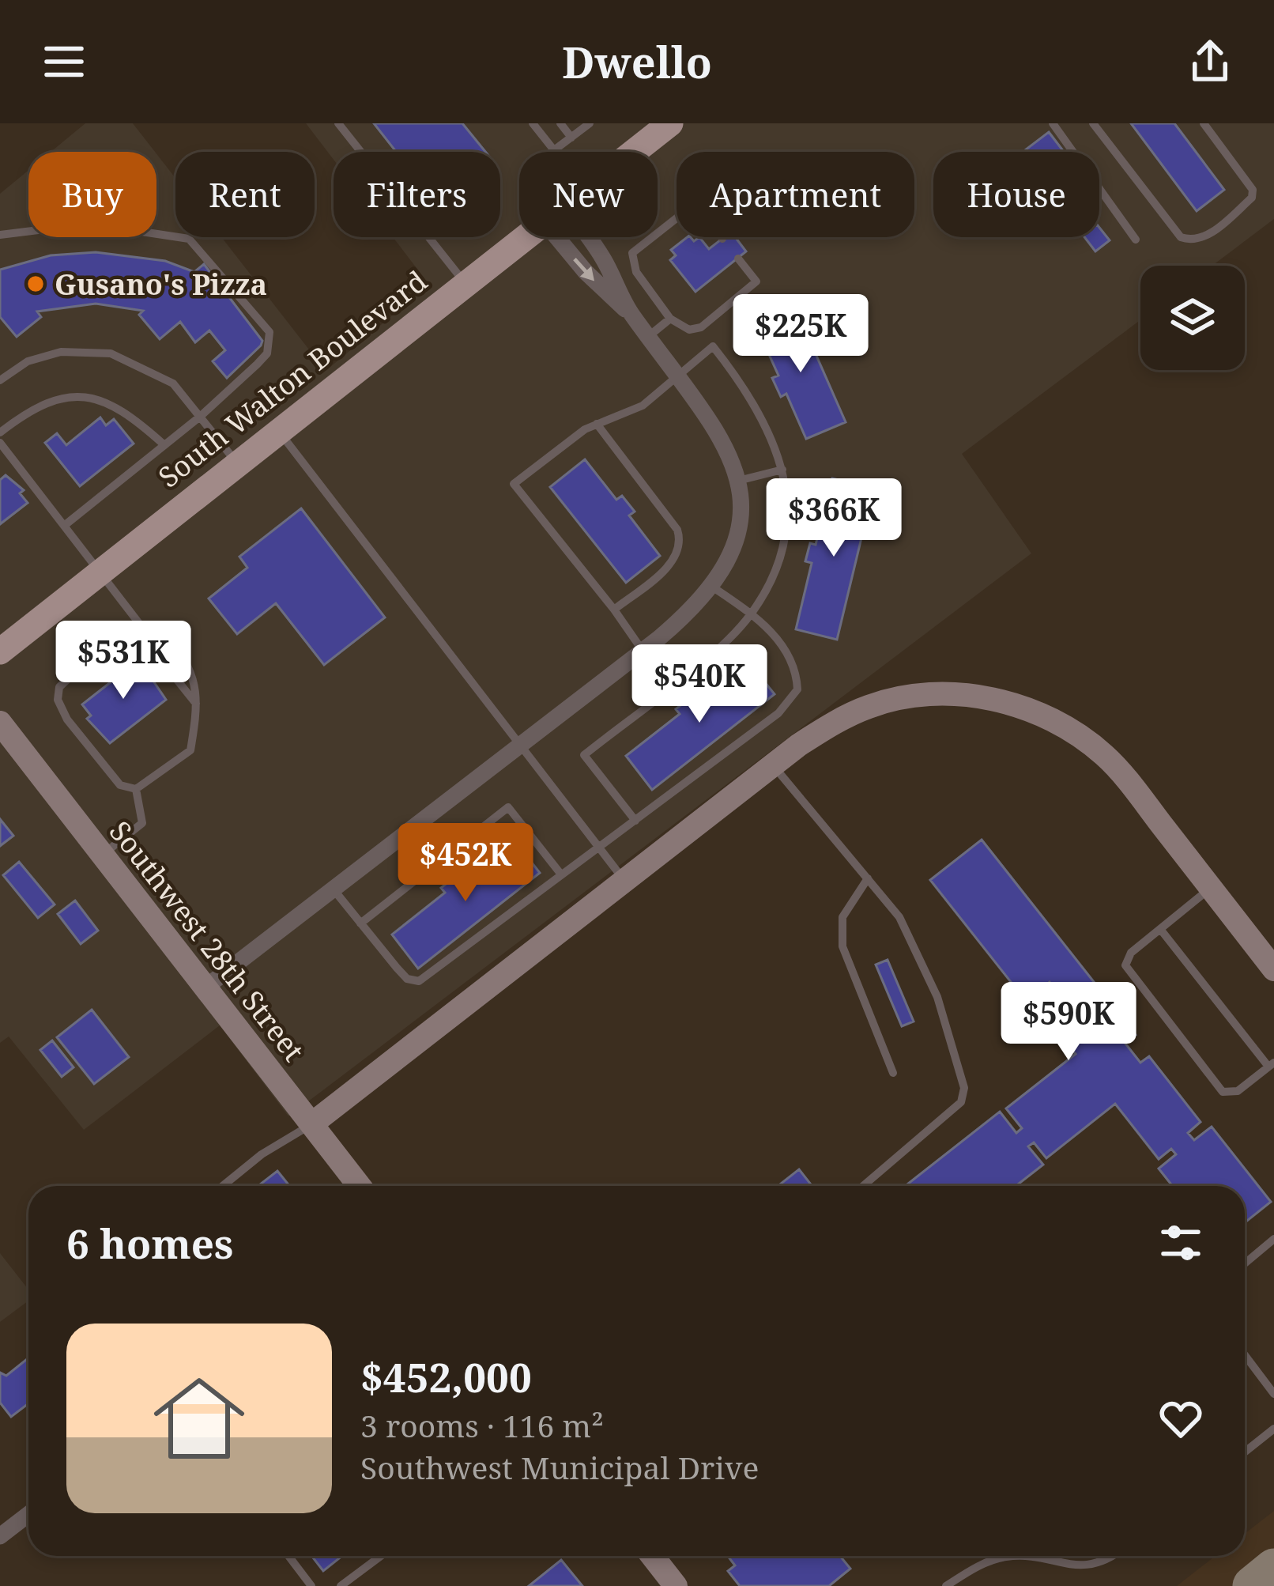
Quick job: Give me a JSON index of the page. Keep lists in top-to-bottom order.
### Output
{
  "streets": {
    "main road": ["South Walton Boulevard"],
    "street": ["Southwest 28th Street"]
  },
  "places": ["Gusano's Pizza"],
  "page": {
    "header": "Dwello",
    "chip": [
      "Buy",
      "Rent",
      "Filters",
      "New",
      "Apartment",
      "House"
    ],
    "price": [
      "$225K",
      "$366K",
      "$531K",
      "$540K",
      "$452K",
      "$590K"
    ],
    "heading": "6 homes",
    "list": [
      {
        "name": "$452,000",
        "note": "3 rooms · 116 m² · Southwest Municipal Drive"
      }
    ]
  }
}
